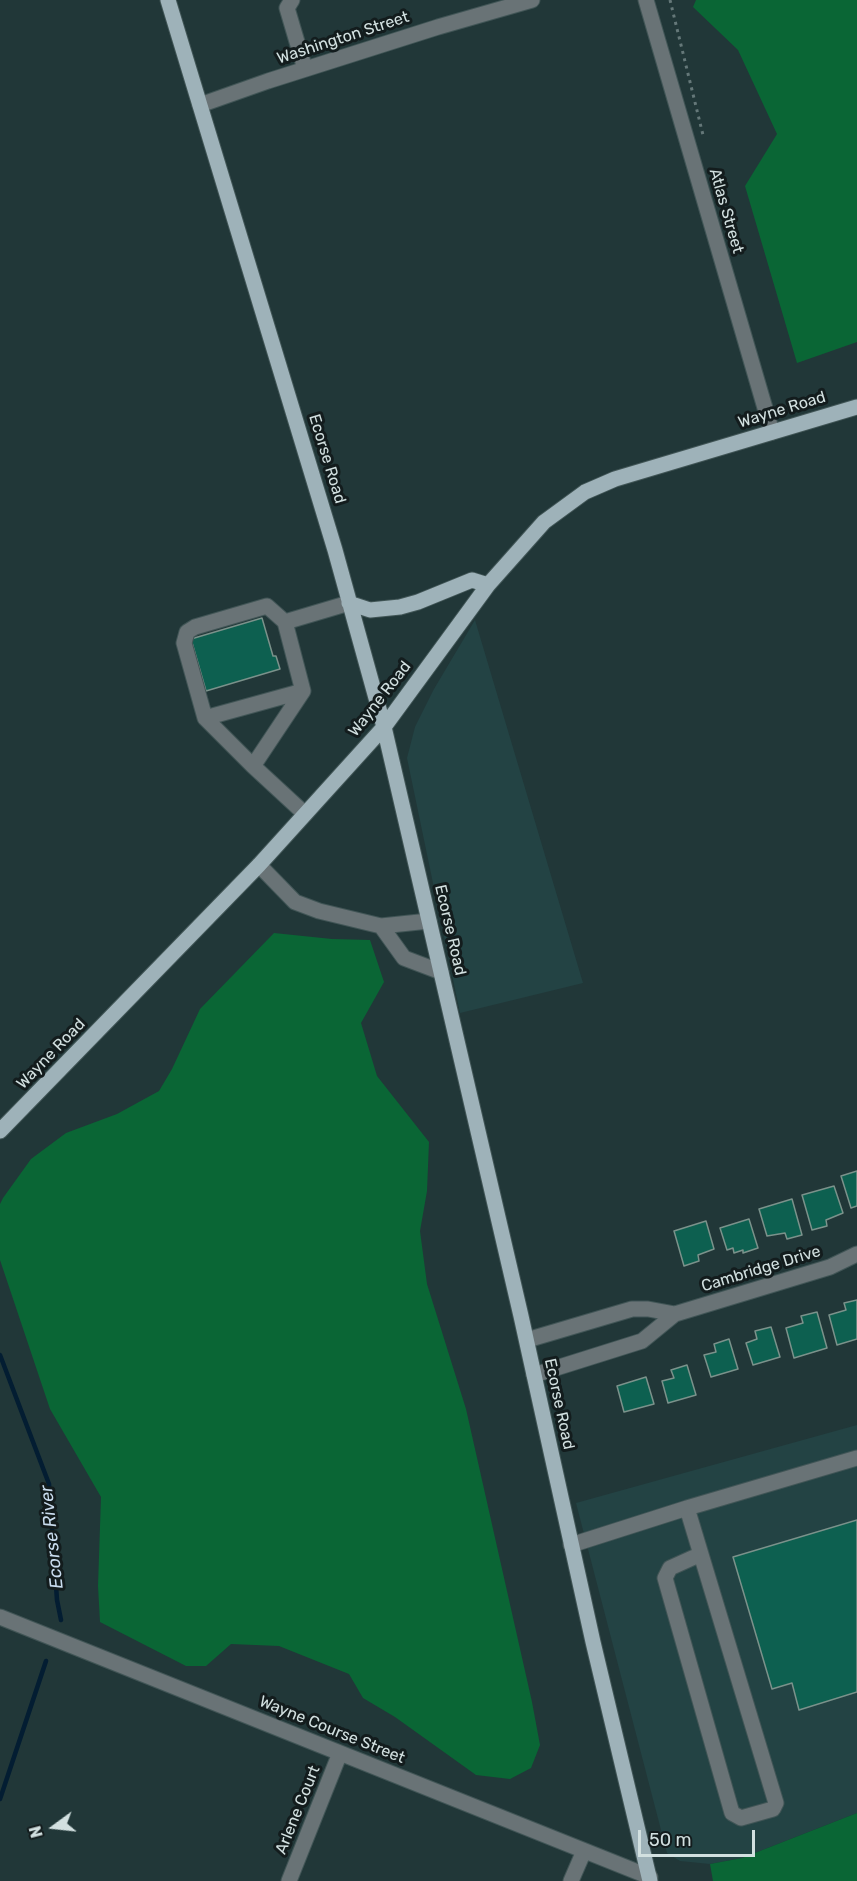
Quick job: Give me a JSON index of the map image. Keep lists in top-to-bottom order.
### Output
{
  "streets": {
    "main road": ["Wayne Road", "Ecorse Road"],
    "street": [
      "Washington Street",
      "Atlas Street",
      "Cambridge Drive",
      "Wayne Course Street",
      "Arlene Court"
    ]
  },
  "crossings": [
    ["Washington Street", "Ecorse Road"],
    ["Atlas Street", "Wayne Road"],
    ["Wayne Road", "Ecorse Road"],
    ["Ecorse Road", "Cambridge Drive"],
    ["Ecorse Road", "Wayne Course Street"],
    ["Wayne Course Street", "Arlene Court"]
  ],
  "water": ["Ecorse River"],
  "scale_bar": "50 m",
  "north": "left"
}
